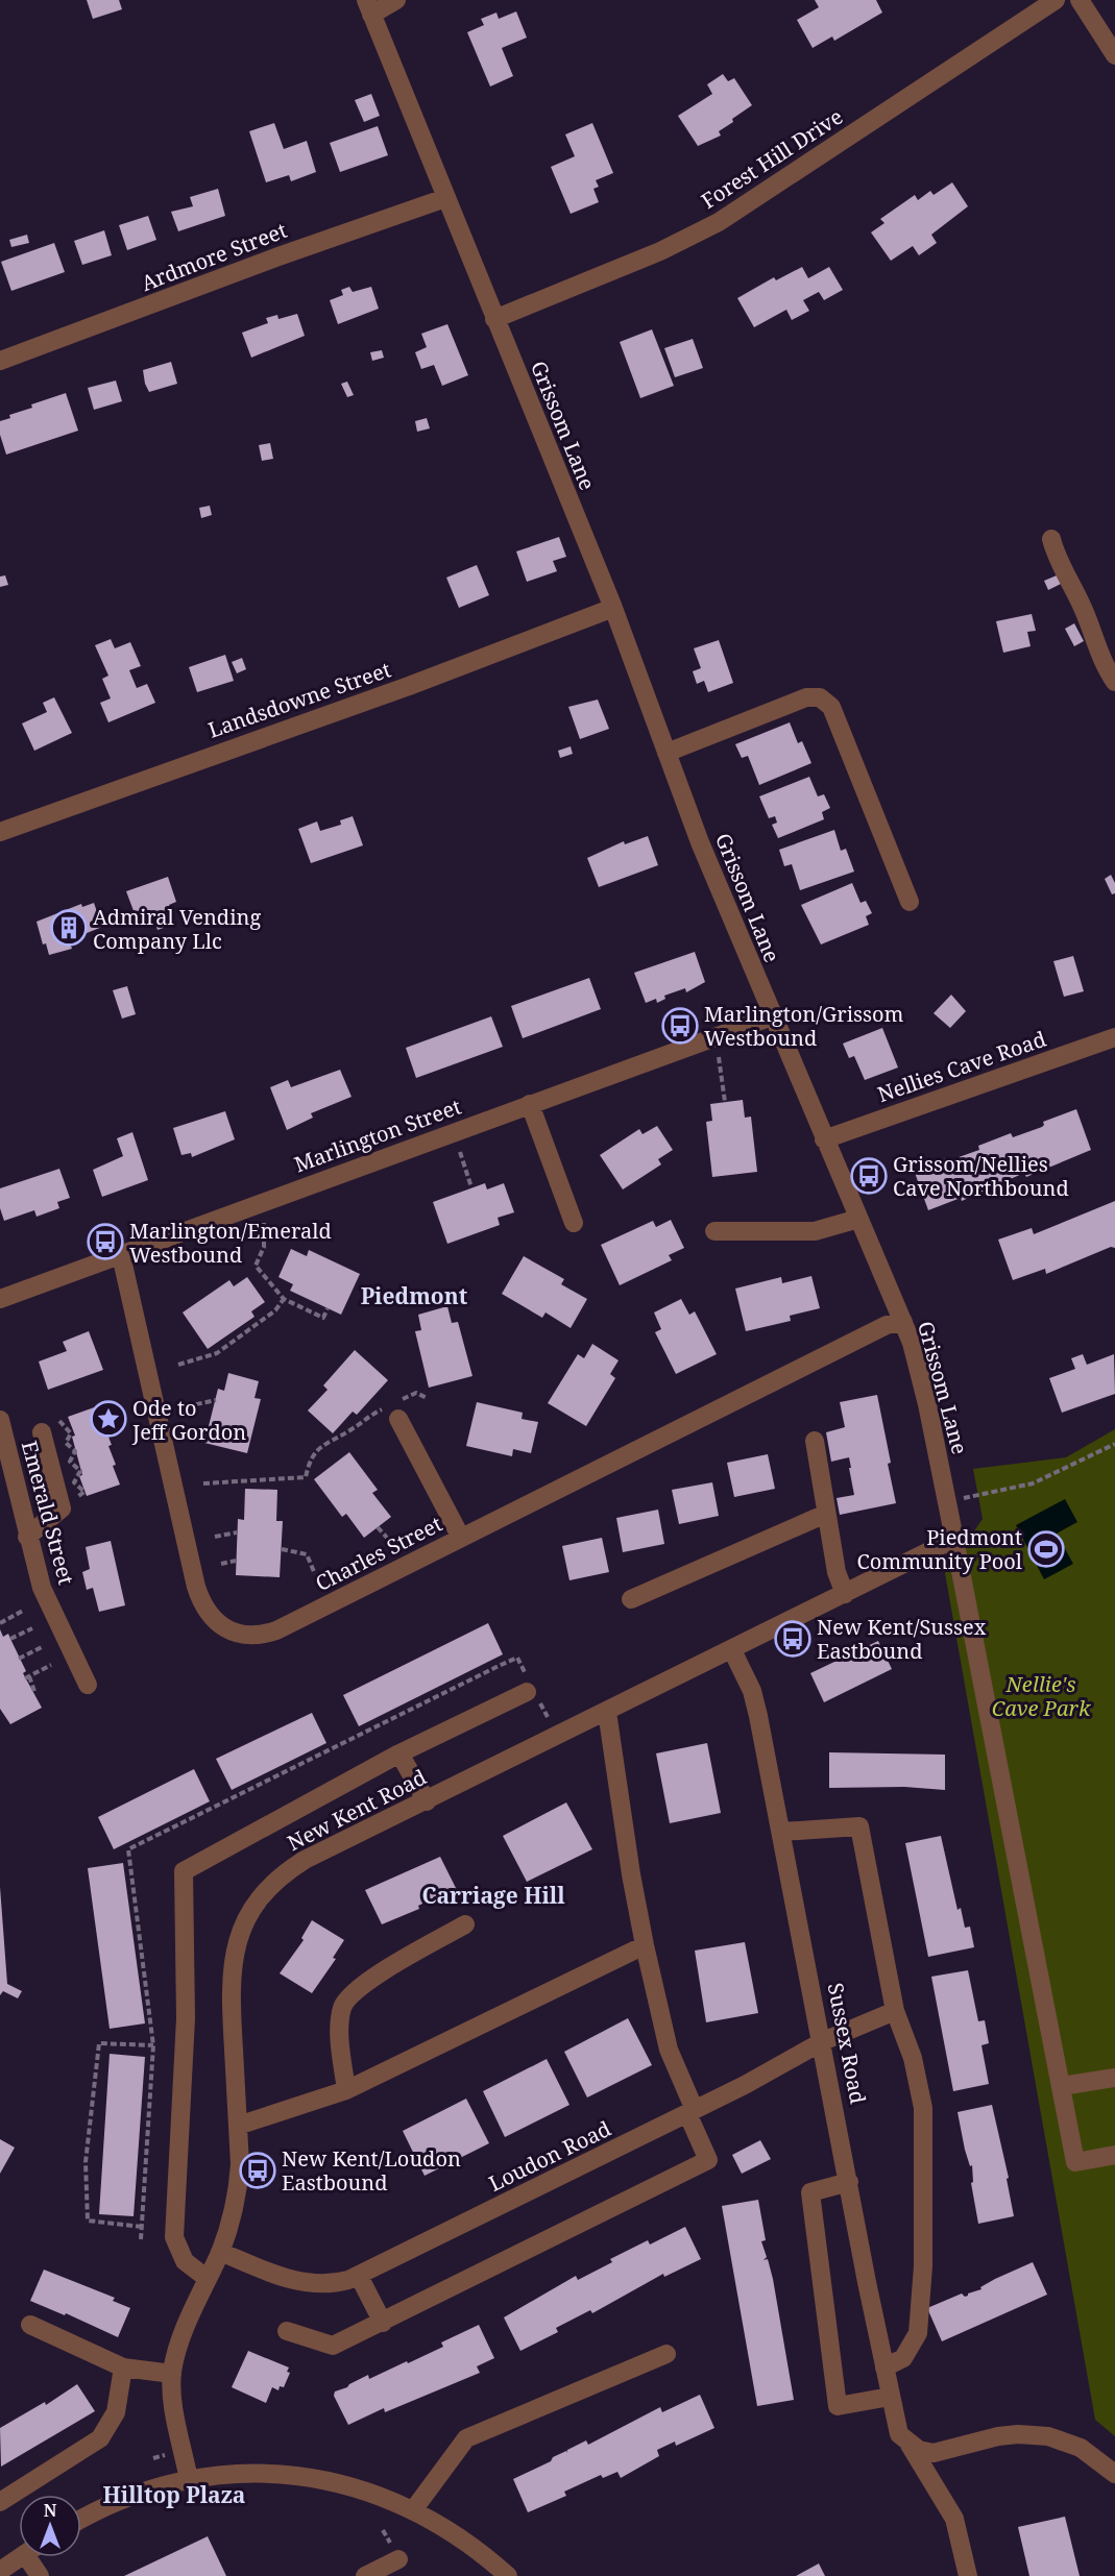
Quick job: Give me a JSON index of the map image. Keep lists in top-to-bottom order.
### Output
{
  "streets": {
    "street": [
      "Forest Hill Drive",
      "Ardmore Street",
      "Grissom Lane",
      "Landsdowne Street",
      "Nellies Cave Road",
      "Marlington Street",
      "Emerald Street",
      "Charles Street",
      "New Kent Road",
      "Sussex Road",
      "Loudon Road"
    ]
  },
  "crossings": [
    ["Forest Hill Drive", "Grissom Lane"],
    ["Ardmore Street", "Grissom Lane"],
    ["Grissom Lane", "Landsdowne Street"],
    ["Grissom Lane", "Nellies Cave Road"],
    ["Grissom Lane", "Marlington Street"],
    ["Grissom Lane", "Charles Street"],
    ["Grissom Lane", "New Kent Road"],
    ["Marlington Street", "Charles Street"],
    ["New Kent Road", "Sussex Road"],
    ["New Kent Road", "Loudon Road"],
    ["Sussex Road", "Loudon Road"]
  ],
  "districts": ["Piedmont", "Carriage Hill", "Hilltop Plaza"],
  "parks": ["Nellie's Cave Park"],
  "places": {
    "building": ["Admiral Vending Company Llc"],
    "bus stop": [
      "Marlington/Grissom Westbound",
      "Grissom/Nellies Cave Northbound",
      "Marlington/Emerald Westbound",
      "New Kent/Sussex Eastbound",
      "New Kent/Loudon Eastbound"
    ],
    "place": ["Ode to Jeff Gordon"],
    "sports": ["Piedmont Community Pool"]
  },
  "north": "top"
}
